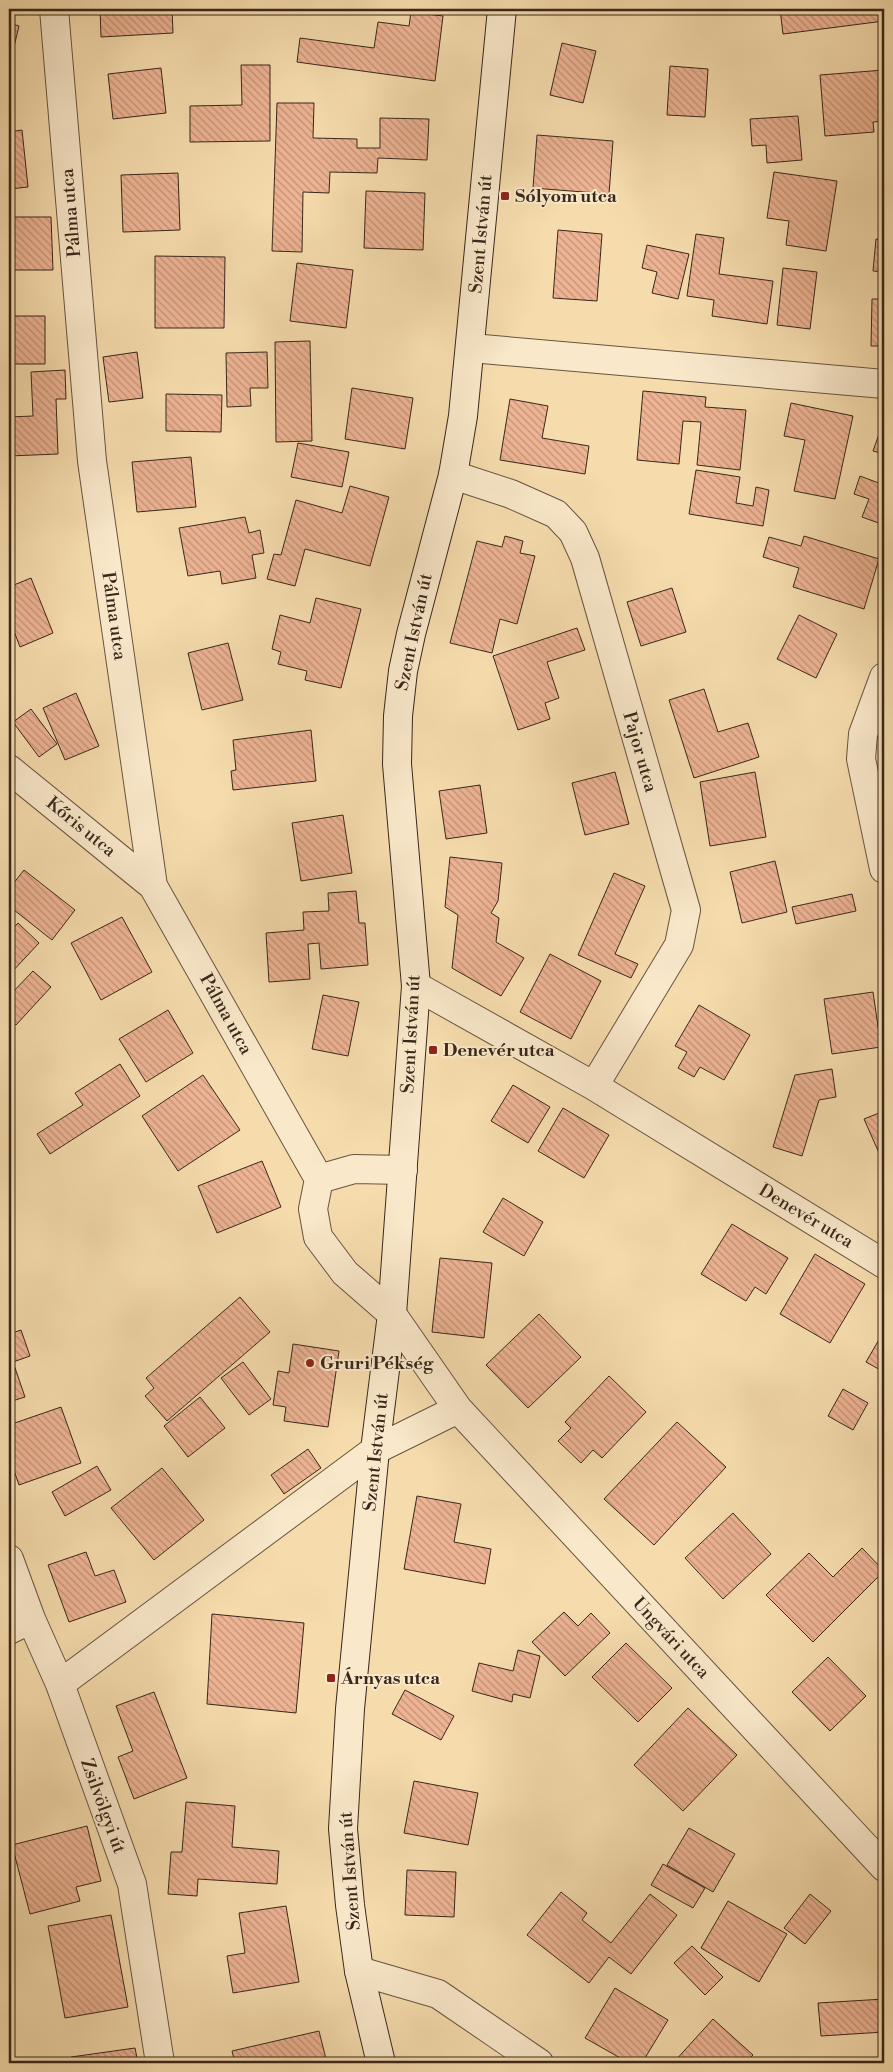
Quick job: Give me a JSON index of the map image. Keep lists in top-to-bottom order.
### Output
{
  "streets": {
    "street": [
      "Pálma utca",
      "Szent István út",
      "Pajor utca",
      "Kőris utca",
      "Denevér utca",
      "Ungvári utca",
      "Zsilvölgyi út"
    ]
  },
  "crossings": [
    ["Pálma utca", "Kőris utca"],
    ["Szent István út", "Pajor utca"],
    ["Szent István út", "Denevér utca"],
    ["Szent István út", "Ungvári utca"],
    ["Pajor utca", "Denevér utca"]
  ],
  "places": {
    "transit": ["Sólyom utca", "Denevér utca", "Árnyas utca"],
    "other": ["Gruri Pékség"]
  }
}
